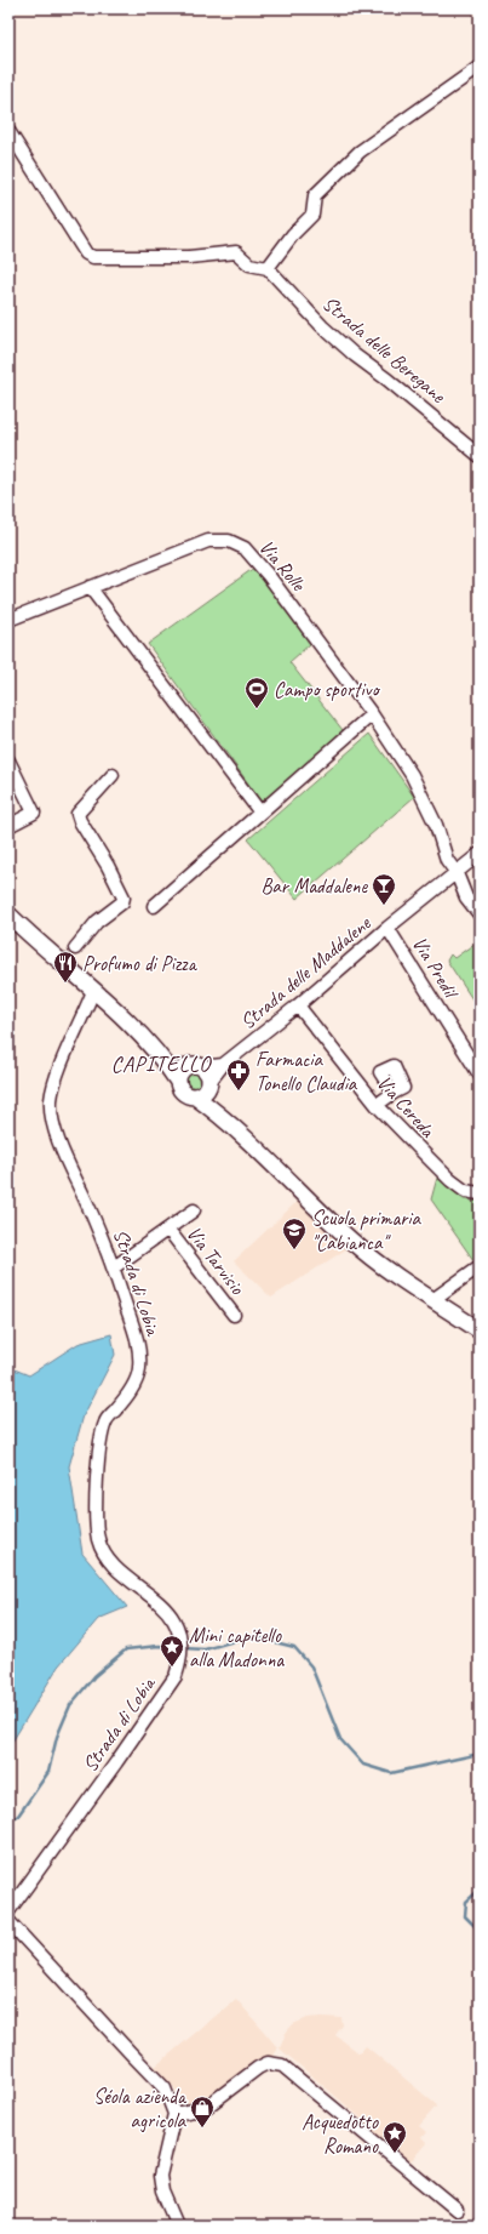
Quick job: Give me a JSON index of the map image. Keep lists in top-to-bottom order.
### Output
{
  "streets": {
    "street": [
      "Strada delle Beregane",
      "Via Rolle",
      "Via Predil",
      "Strada delle Maddalene",
      "Via Cereda",
      "Via Tarvisio",
      "Strada di Lobia"
    ]
  },
  "crossings": [
    ["Via Rolle", "Strada delle Maddalene"],
    ["Via Predil", "Strada delle Maddalene"],
    ["Strada delle Maddalene", "Via Cereda"],
    ["Via Tarvisio", "Strada di Lobia"]
  ],
  "districts": ["CAPITELLO"],
  "places": {
    "sports": ["Campo sportivo"],
    "bar": ["Bar Maddalene"],
    "restaurant": ["Profumo di Pizza"],
    "pharmacy": ["Farmacia Tonello Claudia"],
    "school or university": ["Scuola primaria \"Cabianca\""],
    "place": ["Mini capitello alla Madonna", "Acquedotto Romano"],
    "shop": ["Séola azienda agricola"]
  }
}
